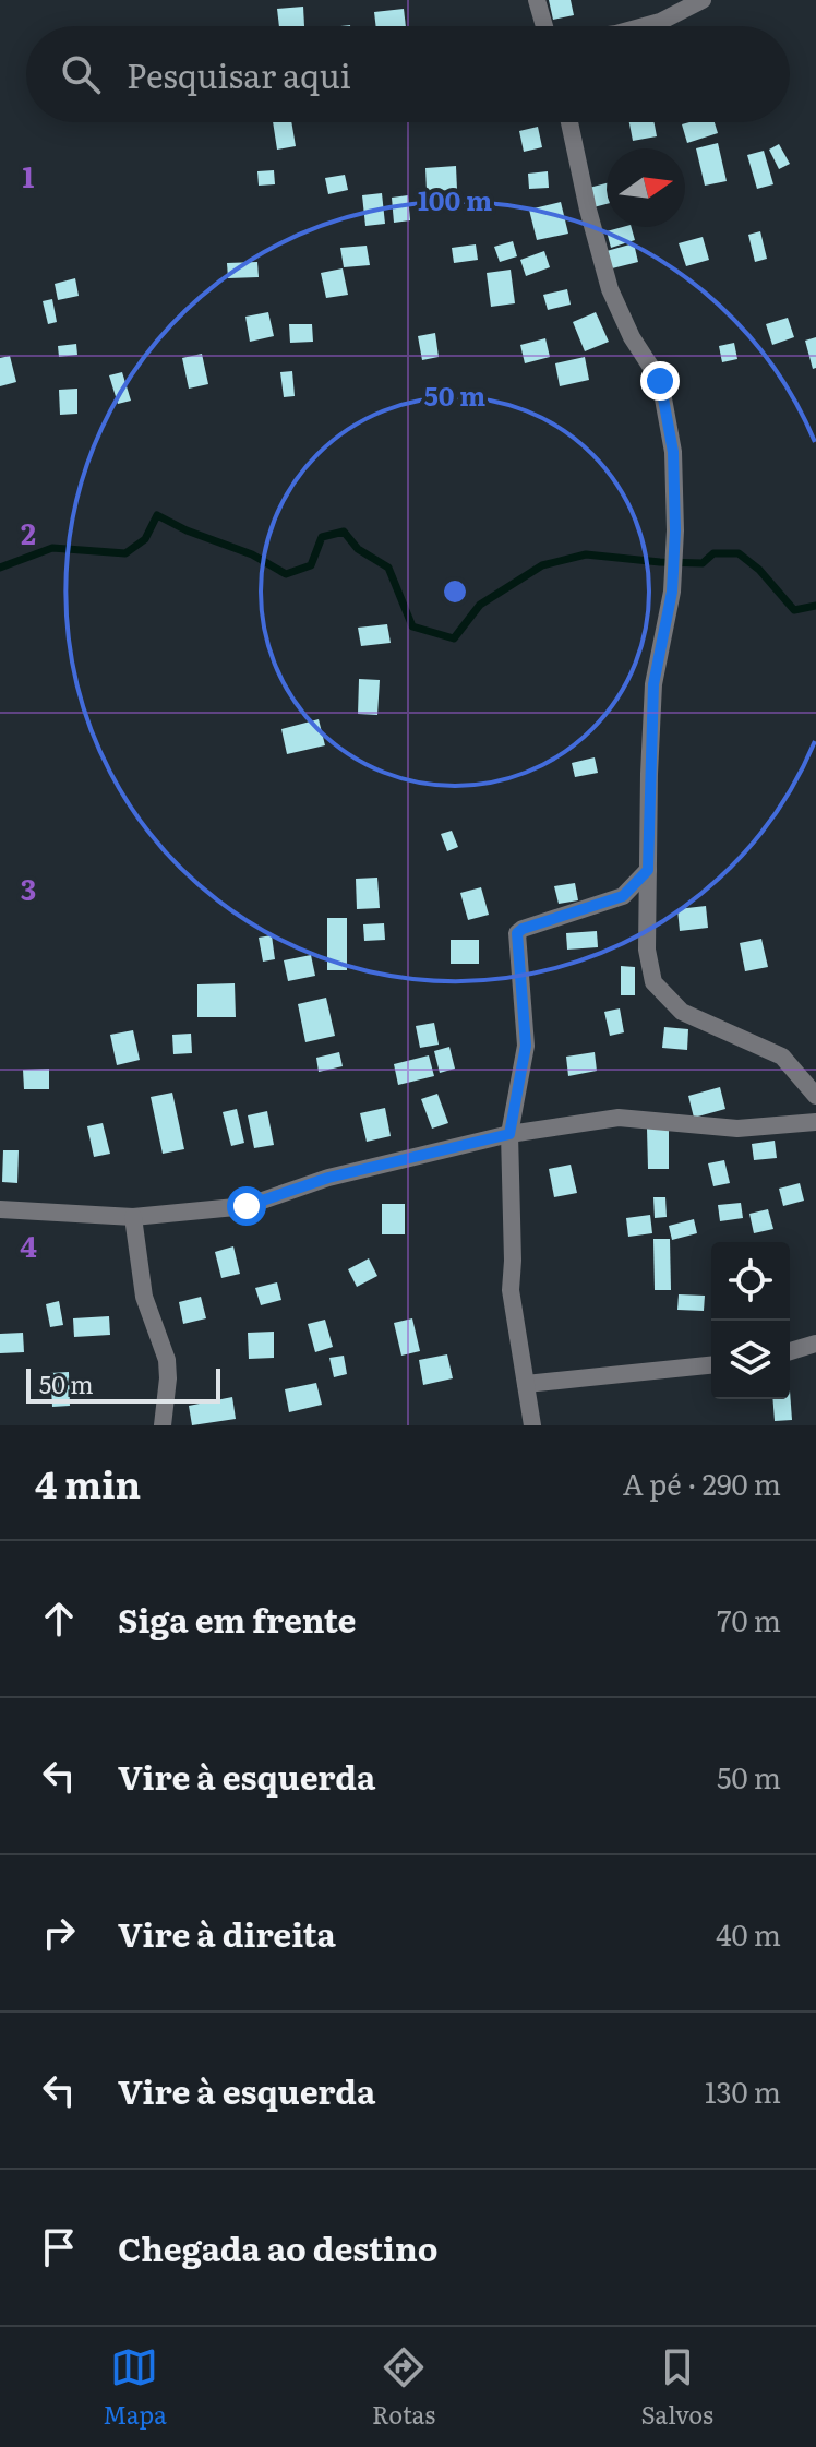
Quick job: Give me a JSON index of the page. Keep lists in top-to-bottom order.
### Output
{
  "scale_bar": "50 m",
  "north": "right",
  "page": {
    "search": "Pesquisar aqui",
    "scale": "50 m",
    "heading": ["4 min", "A pé · 290 m"],
    "list": [
      ["Siga em frente", "70 m"],
      ["Vire à esquerda", "50 m"],
      ["Vire à direita", "40 m"],
      ["Vire à esquerda", "130 m"],
      "Chegada ao destino"
    ],
    "nav": ["Mapa", "Rotas", "Salvos"]
  },
  "grid": {
    "rows": [
      "1",
      "2",
      "3",
      "4"
    ]
  },
  "rings": ["100 m", "50 m"]
}
